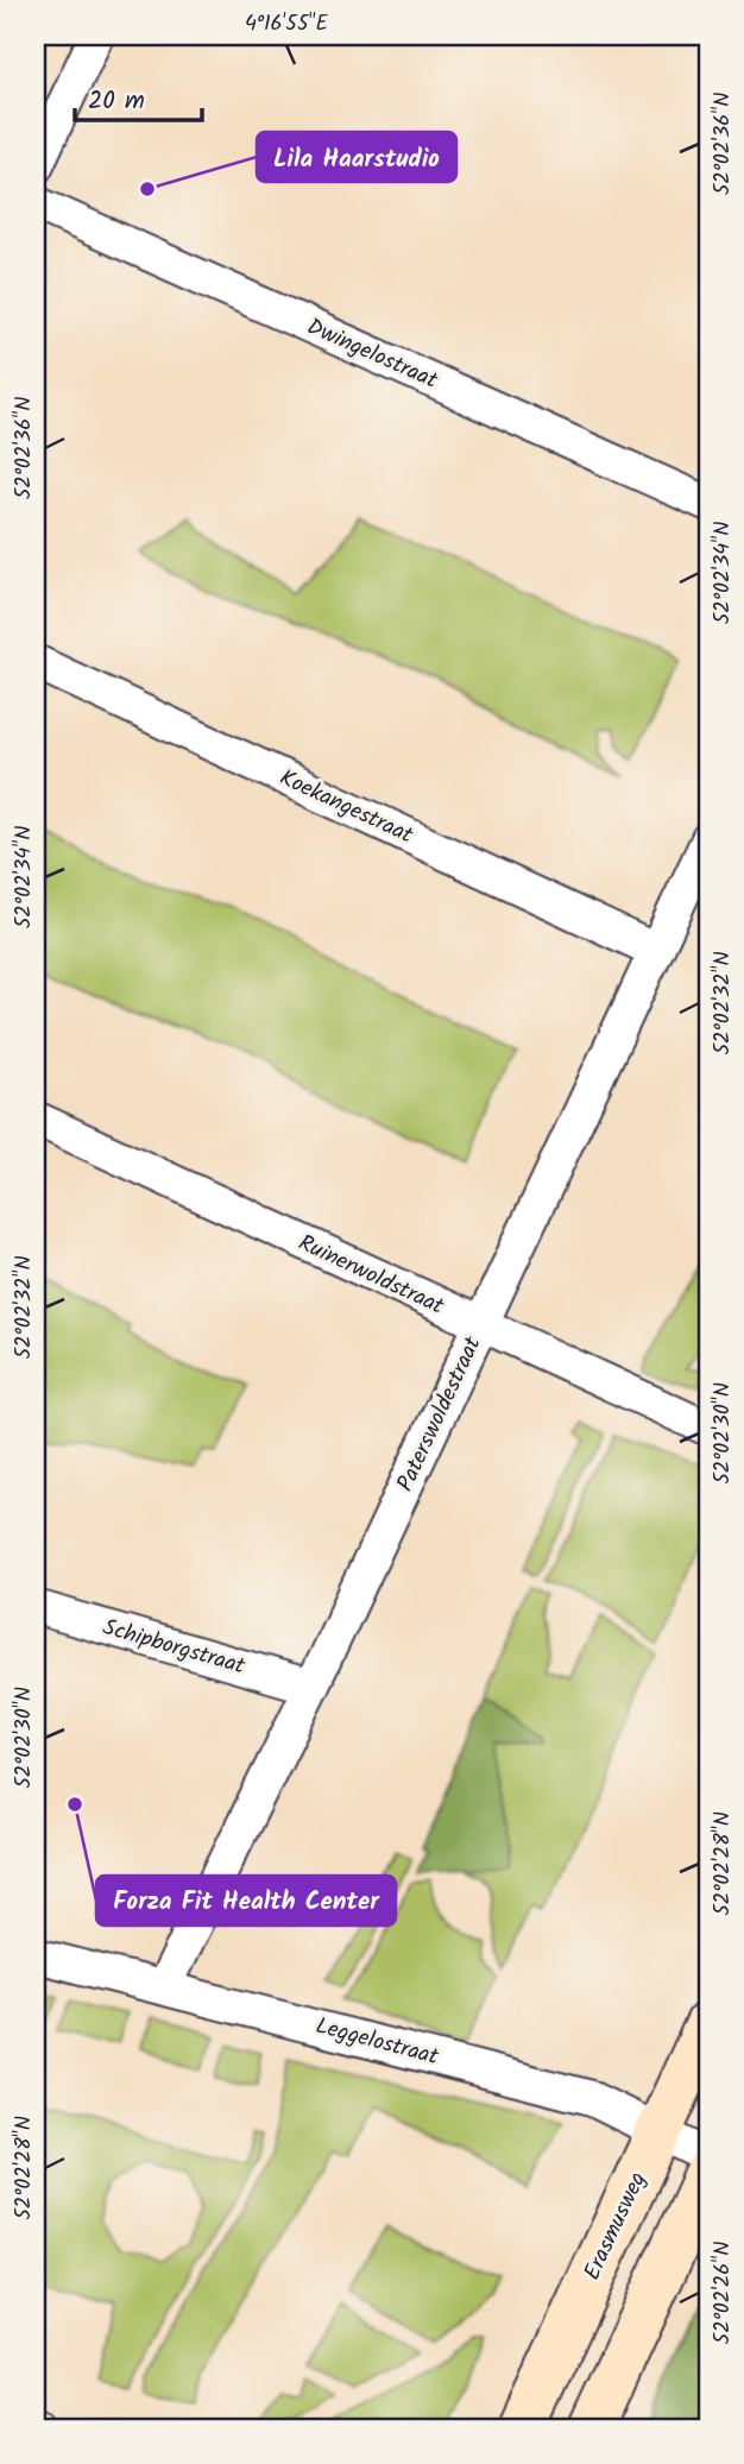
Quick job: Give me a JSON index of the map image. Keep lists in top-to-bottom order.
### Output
{
  "streets": {
    "main road": ["Erasmusweg"],
    "street": [
      "Dwingelostraat",
      "Koekangestraat",
      "Ruinerwoldstraat",
      "Paterswoldestraat",
      "Schipborgstraat",
      "Leggelostraat"
    ]
  },
  "crossings": [
    ["Koekangestraat", "Paterswoldestraat"],
    ["Ruinerwoldstraat", "Paterswoldestraat"],
    ["Paterswoldestraat", "Schipborgstraat"],
    ["Paterswoldestraat", "Leggelostraat"],
    ["Leggelostraat", "Erasmusweg"]
  ],
  "places": ["Lila Haarstudio", "Forza Fit Health Center"],
  "scale_bar": "20 m",
  "coordinates": [
    "4°16'55\"E",
    "52°02'36\"N",
    "52°02'34\"N",
    "52°02'32\"N",
    "52°02'30\"N",
    "52°02'28\"N",
    "52°02'26\"N"
  ]
}
